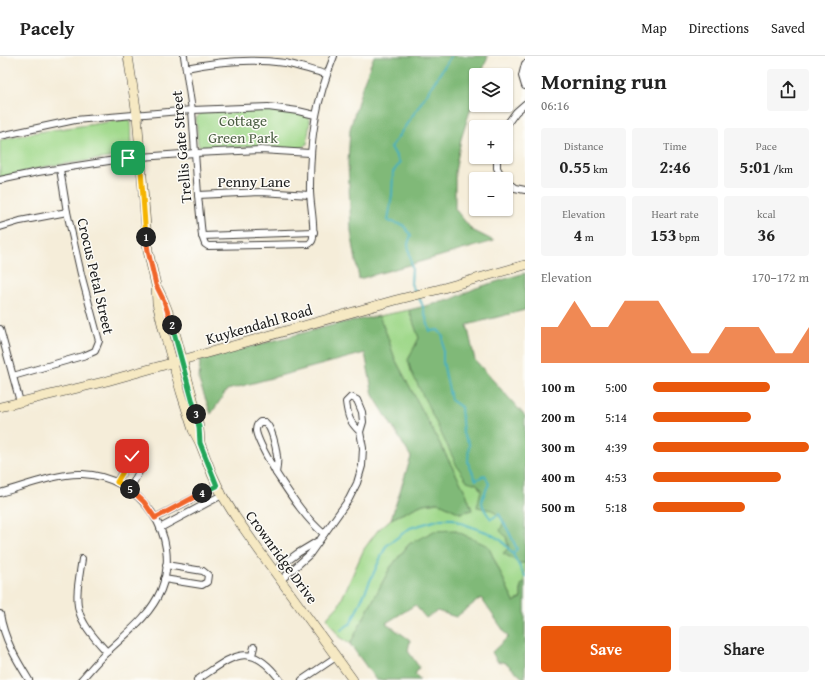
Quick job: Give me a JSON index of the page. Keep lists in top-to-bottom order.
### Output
{
  "streets": {
    "street": [
      "Trellis Gate Street",
      "Penny Lane",
      "Crocus Petal Street",
      "Kuykendahl Road",
      "Crownridge Drive"
    ]
  },
  "crossings": [
    ["Trellis Gate Street", "Penny Lane"],
    ["Kuykendahl Road", "Crownridge Drive"]
  ],
  "parks": ["Cottage Green Park"],
  "page": {
    "header": "Pacely",
    "nav": ["Map", "Directions", "Saved"],
    "heading": ["Morning run", "06:16"],
    "map_buttons": ["+", "−"],
    "stats": [
      ["Distance", "0.55 km"],
      ["Time", "2:46"],
      ["Pace", "5:01 /km"],
      ["Elevation", "4 m"],
      ["Heart rate", "153 bpm"],
      ["kcal", "36"]
    ],
    "pins": [
      "1",
      "2",
      "3",
      "5",
      "4"
    ],
    "chart": ["Elevation", "170–172 m"],
    "list": [
      {
        "name": "100 m",
        "note": "5:00"
      },
      {
        "name": "200 m",
        "note": "5:14"
      },
      {
        "name": "300 m",
        "note": "4:39"
      },
      {
        "name": "400 m",
        "note": "4:53"
      },
      {
        "name": "500 m",
        "note": "5:18"
      }
    ],
    "buttons": ["Save", "Share"]
  }
}
